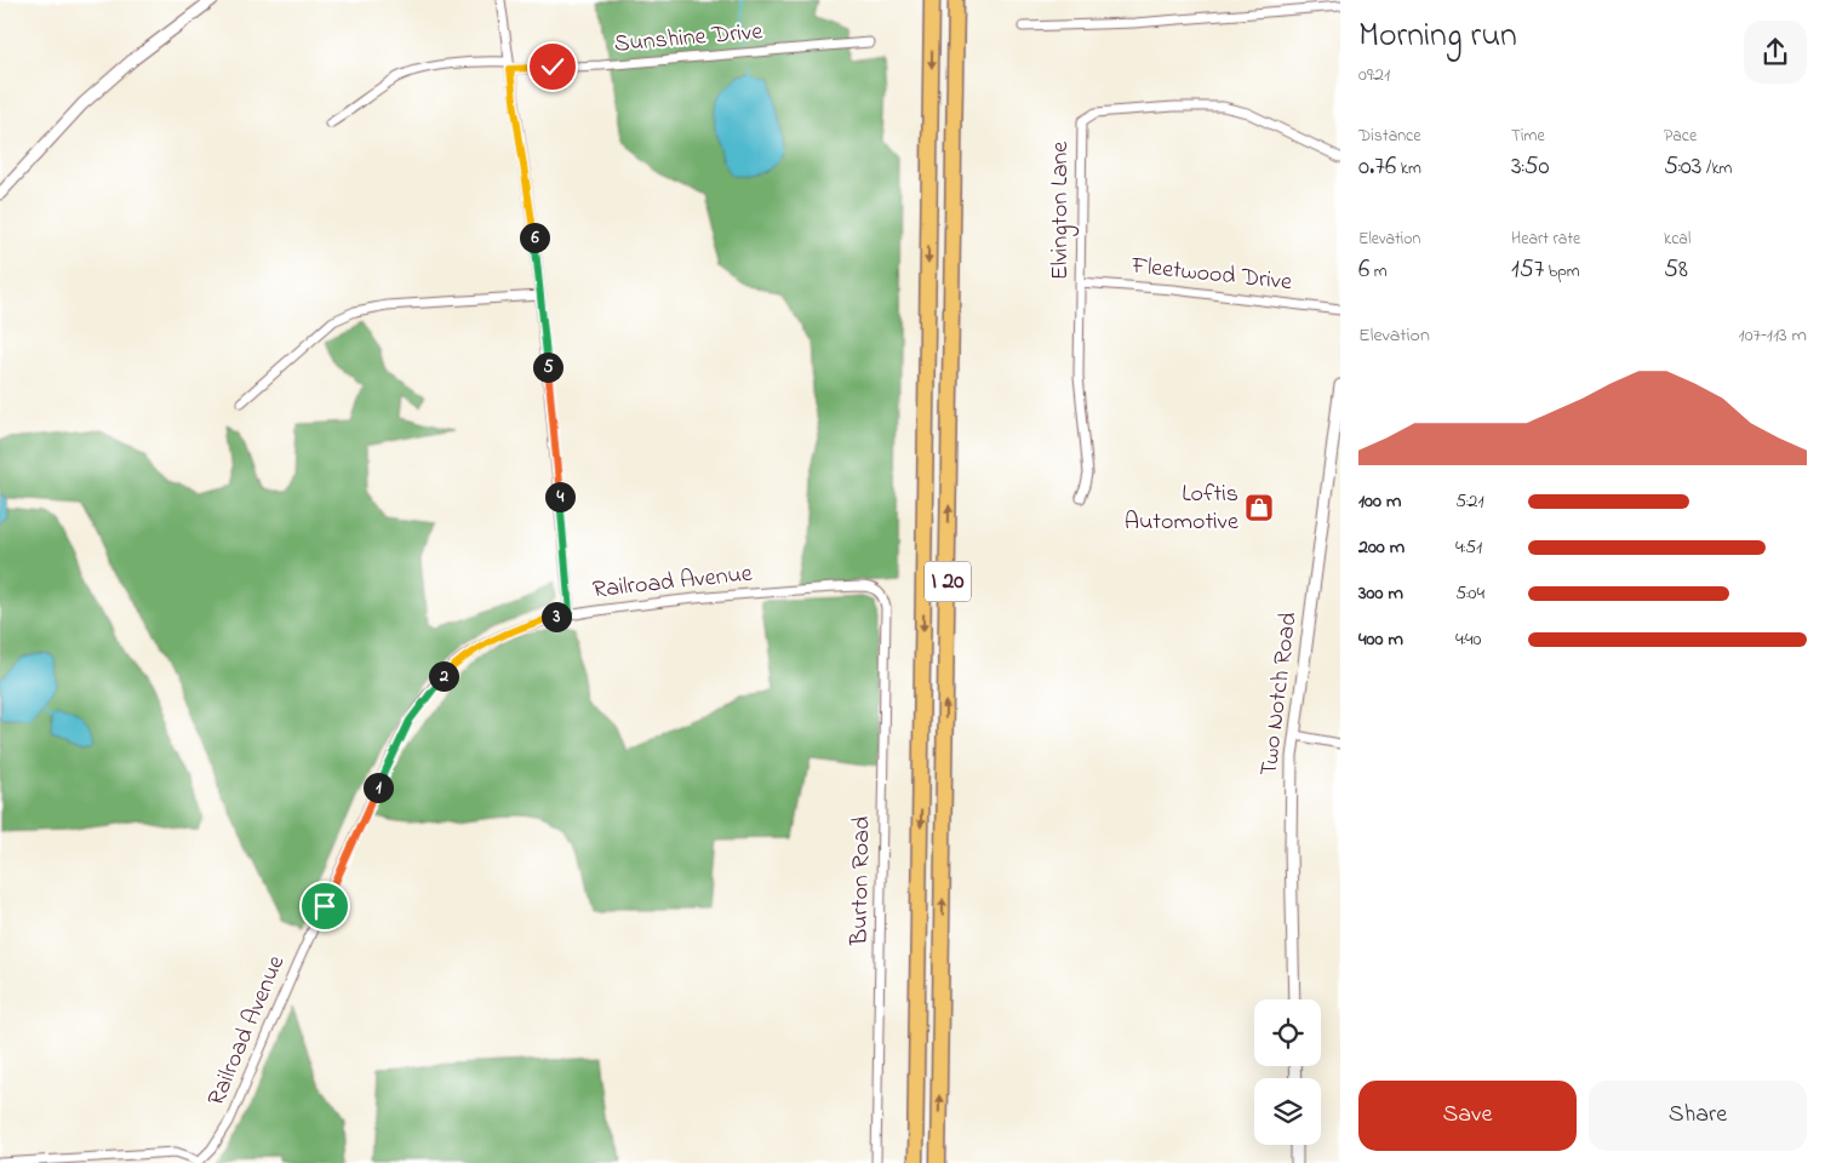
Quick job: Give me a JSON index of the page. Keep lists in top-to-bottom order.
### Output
{
  "streets": {
    "highway": ["I 20"],
    "street": [
      "Sunshine Drive",
      "Elvington Lane",
      "Fleetwood Drive",
      "Railroad Avenue",
      "Two Notch Road",
      "Burton Road"
    ]
  },
  "crossings": [
    ["Elvington Lane", "Fleetwood Drive"],
    ["Railroad Avenue", "Burton Road"]
  ],
  "places": {
    "shop": ["Loftis Automotive"]
  },
  "page": {
    "heading": ["Morning run", "09:21"],
    "stats": [
      ["Distance", "0.76 km"],
      ["Time", "3:50"],
      ["Pace", "5:03 /km"],
      ["Elevation", "6 m"],
      ["Heart rate", "157 bpm"],
      ["kcal", "58"]
    ],
    "pins": [
      "6",
      "5",
      "4",
      "3",
      "2",
      "1"
    ],
    "chart": ["Elevation", "107–113 m"],
    "list": [
      {
        "name": "100 m",
        "note": "5:21"
      },
      {
        "name": "200 m",
        "note": "4:51"
      },
      {
        "name": "300 m",
        "note": "5:04"
      },
      {
        "name": "400 m",
        "note": "4:40"
      }
    ],
    "buttons": ["Save", "Share"]
  }
}
